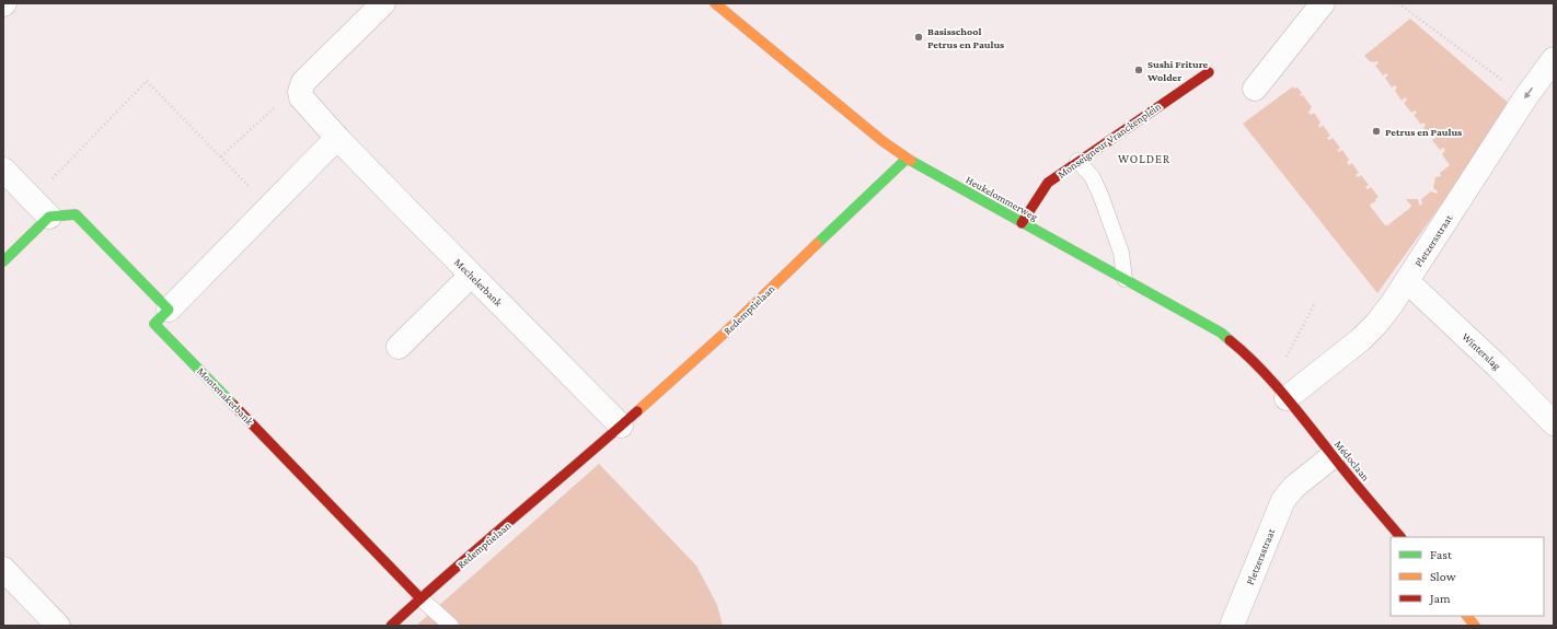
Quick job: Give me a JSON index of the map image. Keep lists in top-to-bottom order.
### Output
{
  "streets": {
    "street": [
      "Monseigneur Vranckenplein",
      "Heukelommerweg",
      "Pletzersstraat",
      "Mechelerbank",
      "Redemptielaan",
      "Winterslag",
      "Montenakerbank",
      "Médoclaan"
    ]
  },
  "crossings": [
    ["Monseigneur Vranckenplein", "Heukelommerweg"],
    ["Heukelommerweg", "Pletzersstraat"],
    ["Heukelommerweg", "Redemptielaan"],
    ["Heukelommerweg", "Médoclaan"],
    ["Pletzersstraat", "Winterslag"],
    ["Pletzersstraat", "Médoclaan"],
    ["Mechelerbank", "Redemptielaan"],
    ["Redemptielaan", "Montenakerbank"]
  ],
  "one_way": ["Pletzersstraat"],
  "districts": ["WOLDER"],
  "places": ["Basisschool Petrus en Paulus", "Sushi Friture Wolder", "Petrus en Paulus"],
  "legend": ["Fast", "Slow", "Jam"]
}
